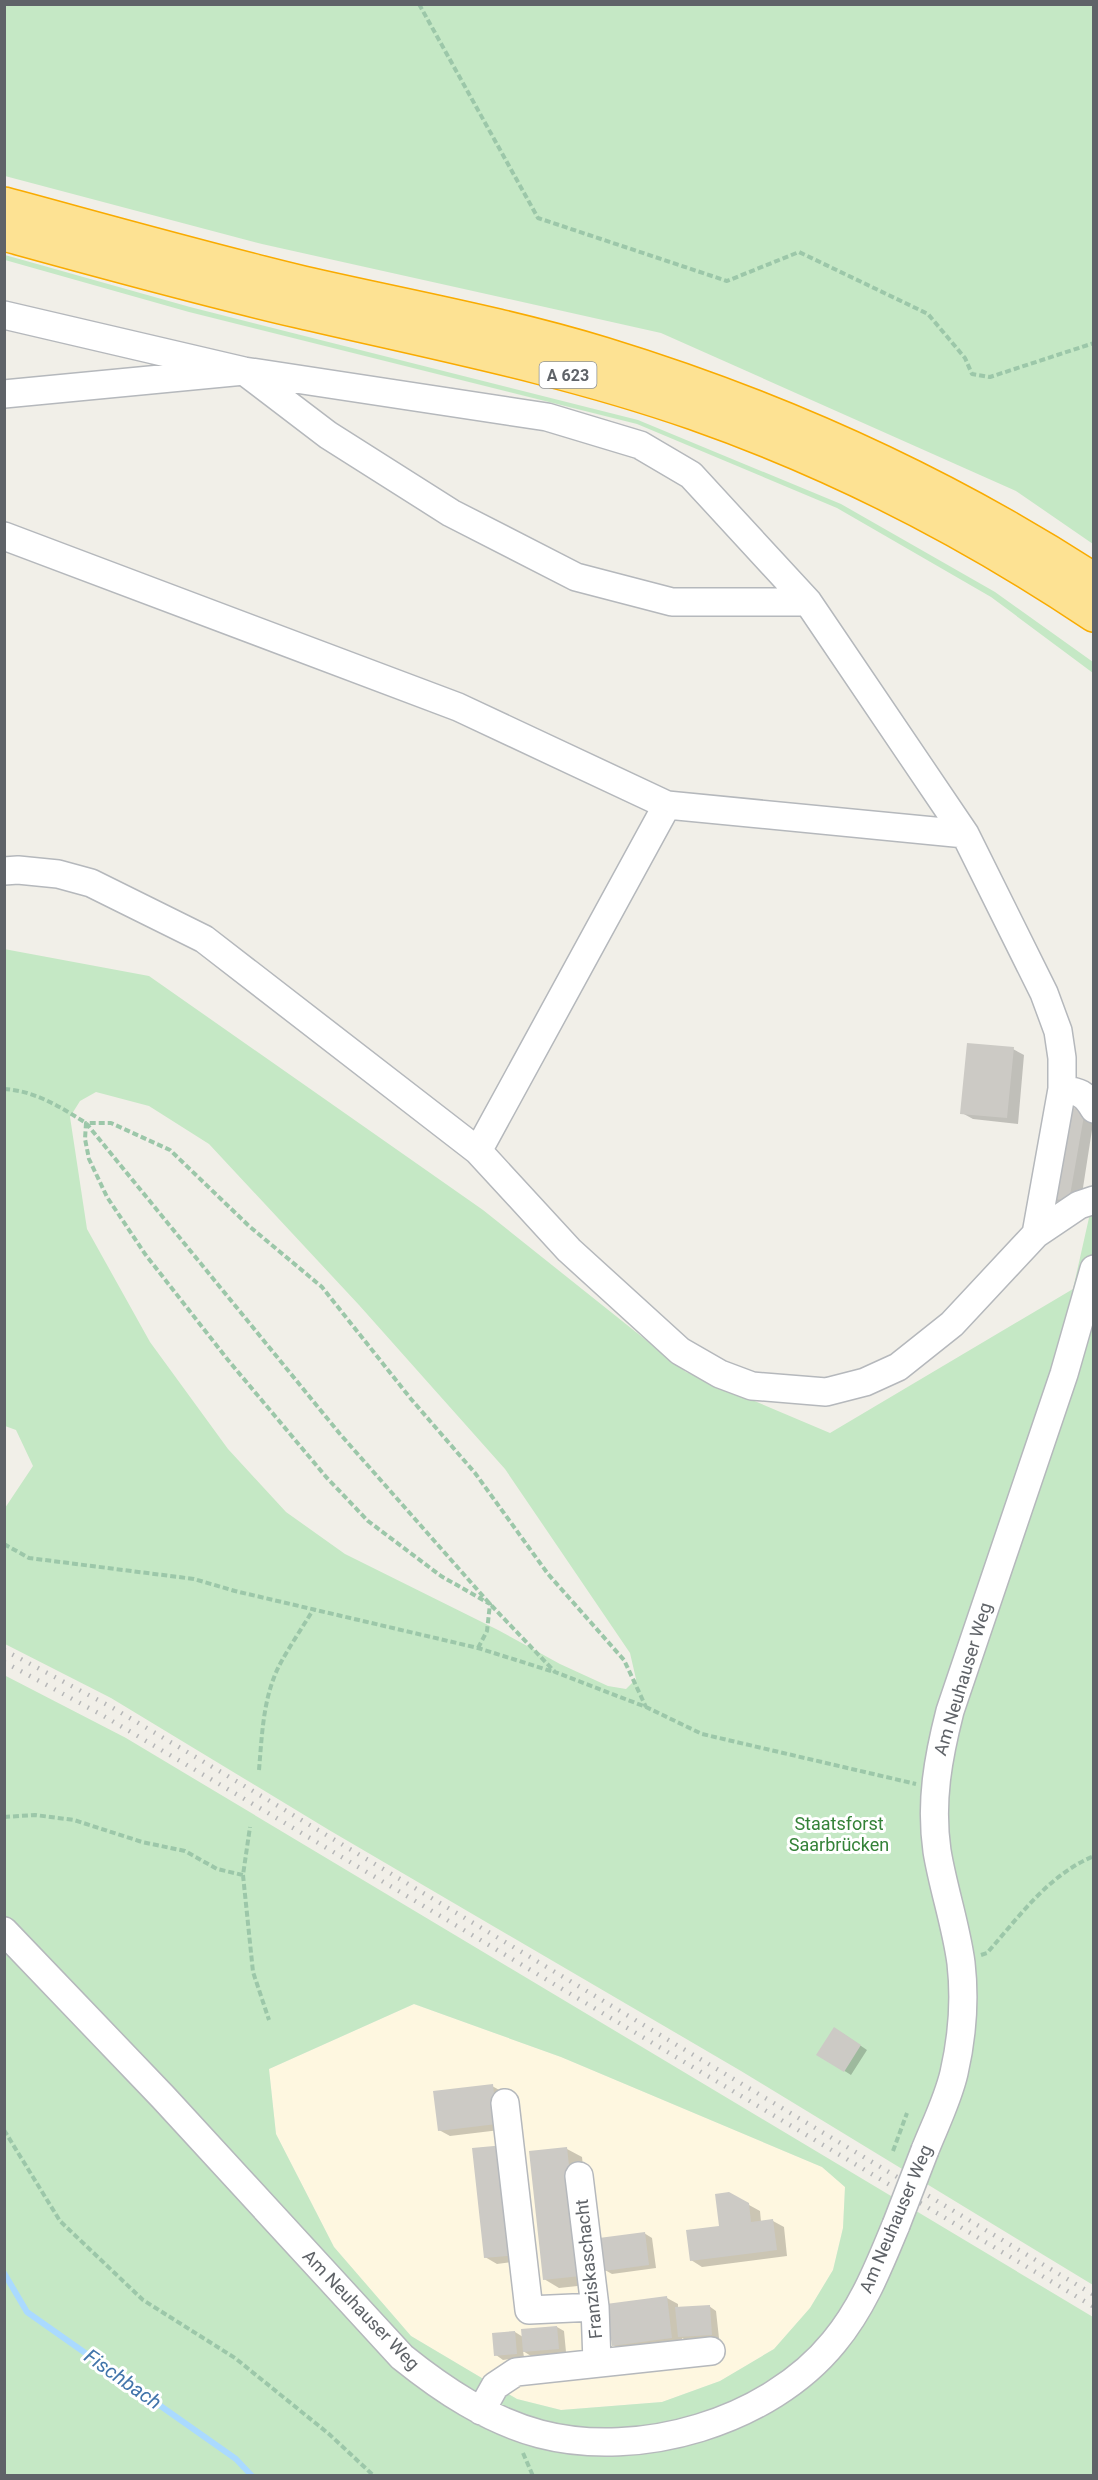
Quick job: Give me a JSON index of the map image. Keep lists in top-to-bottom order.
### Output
{
  "streets": {
    "highway": ["A 623"],
    "street": ["Am Neuhauser Weg", "Franziskaschacht"]
  },
  "crossings": [
    ["Am Neuhauser Weg", "Franziskaschacht"]
  ],
  "water": ["Fischbach"],
  "parks": ["Staatsforst Saarbrücken"]
}
